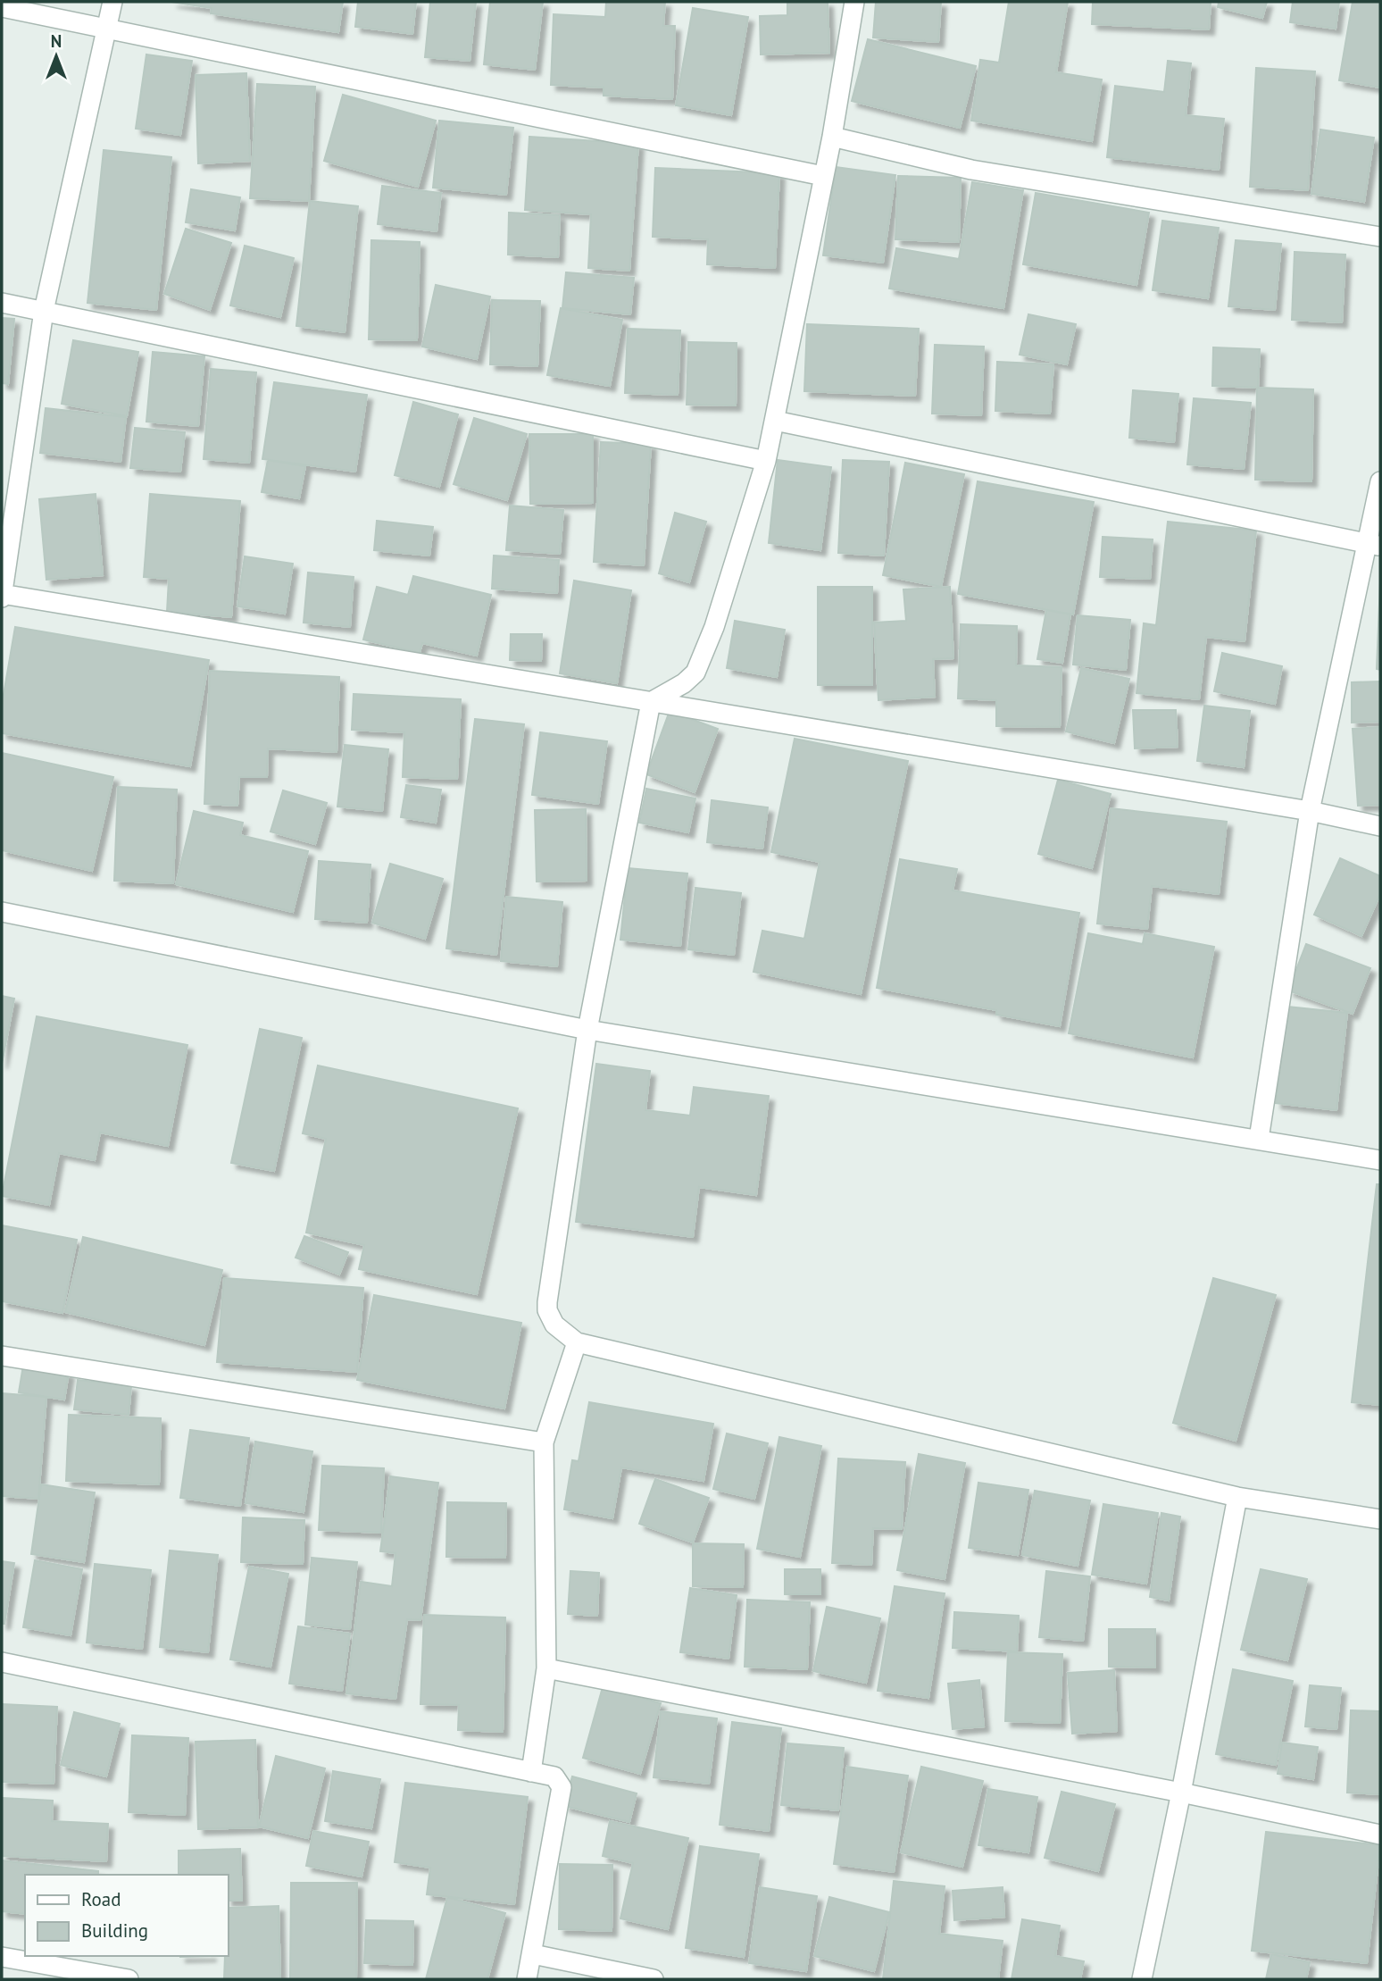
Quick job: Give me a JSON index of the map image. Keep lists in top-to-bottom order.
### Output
{
  "legend": ["Road", "Building"],
  "north": "top"
}
